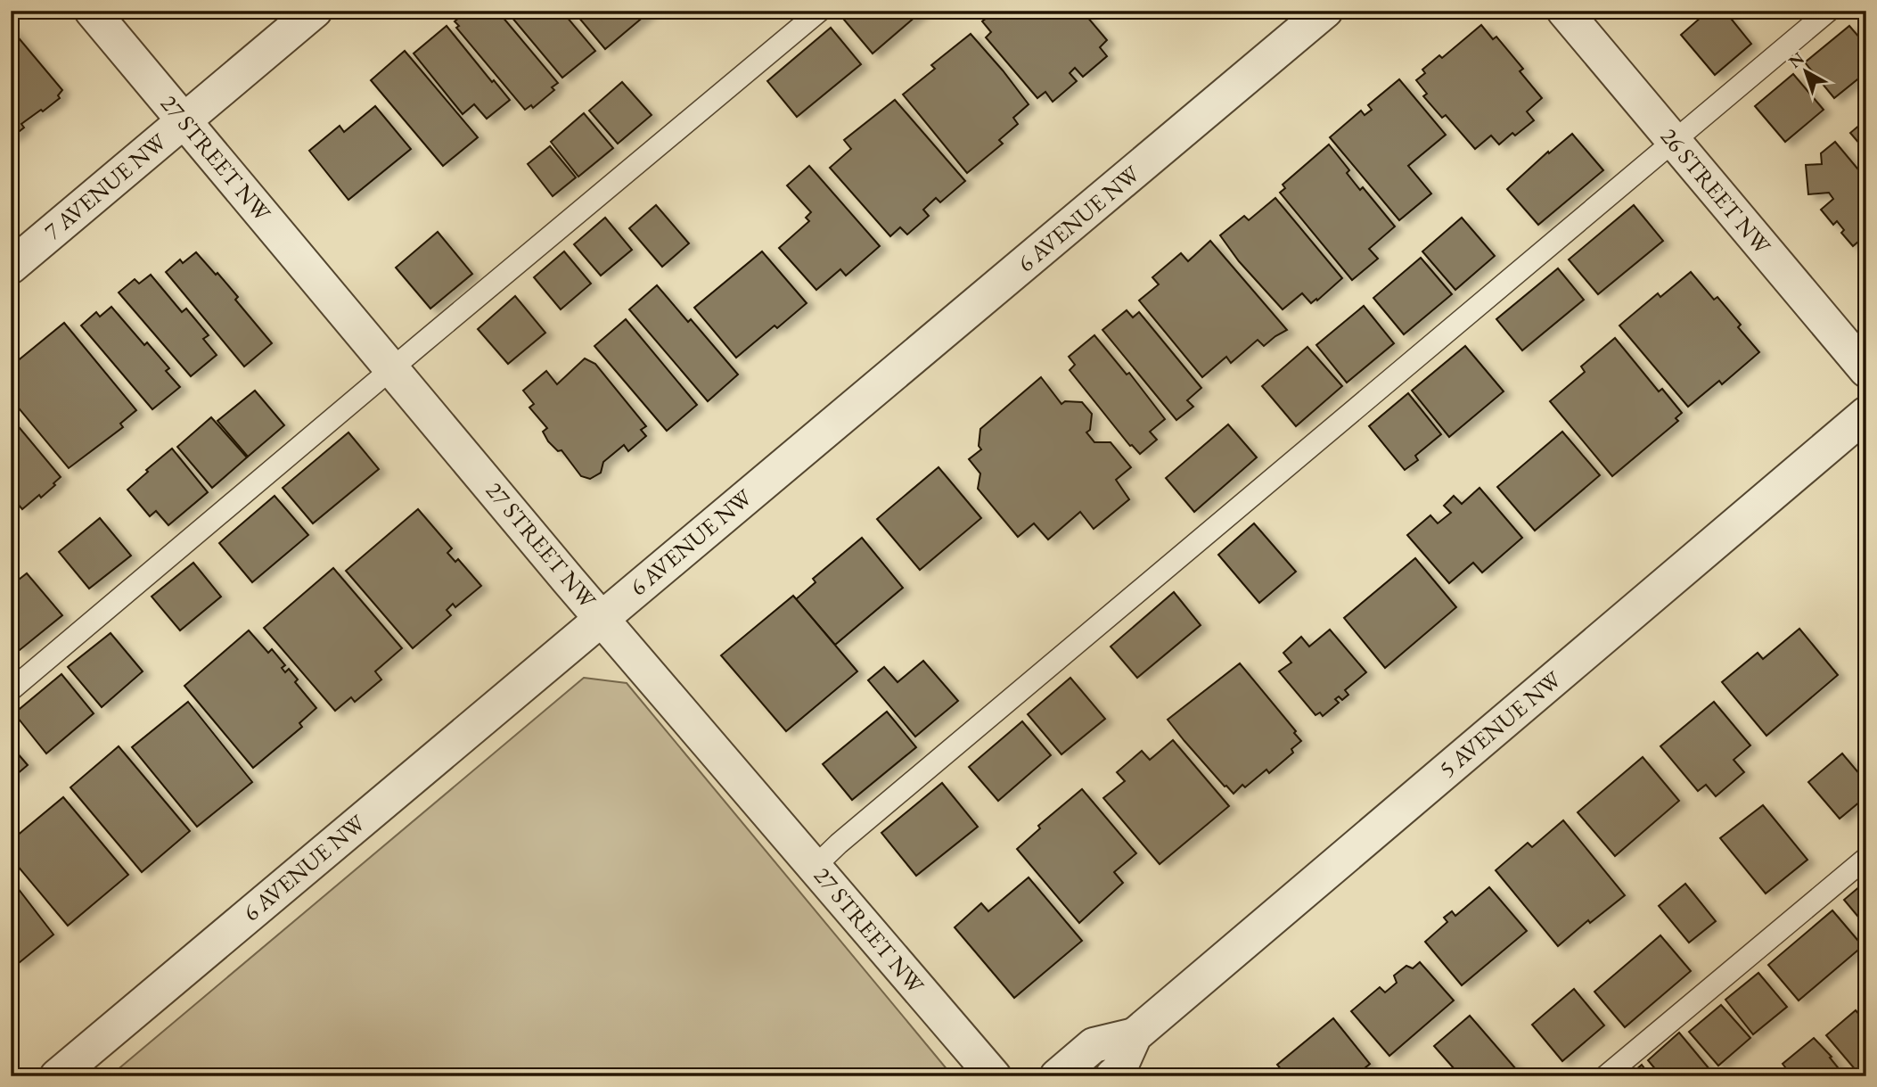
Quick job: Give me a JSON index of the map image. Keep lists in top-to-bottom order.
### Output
{
  "streets": {
    "street": [
      "27 STREET NW",
      "7 AVENUE NW",
      "26 STREET NW",
      "6 AVENUE NW",
      "5 AVENUE NW"
    ]
  },
  "crossings": [
    ["27 STREET NW", "7 AVENUE NW"],
    ["27 STREET NW", "6 AVENUE NW"]
  ],
  "north": "top left"
}
